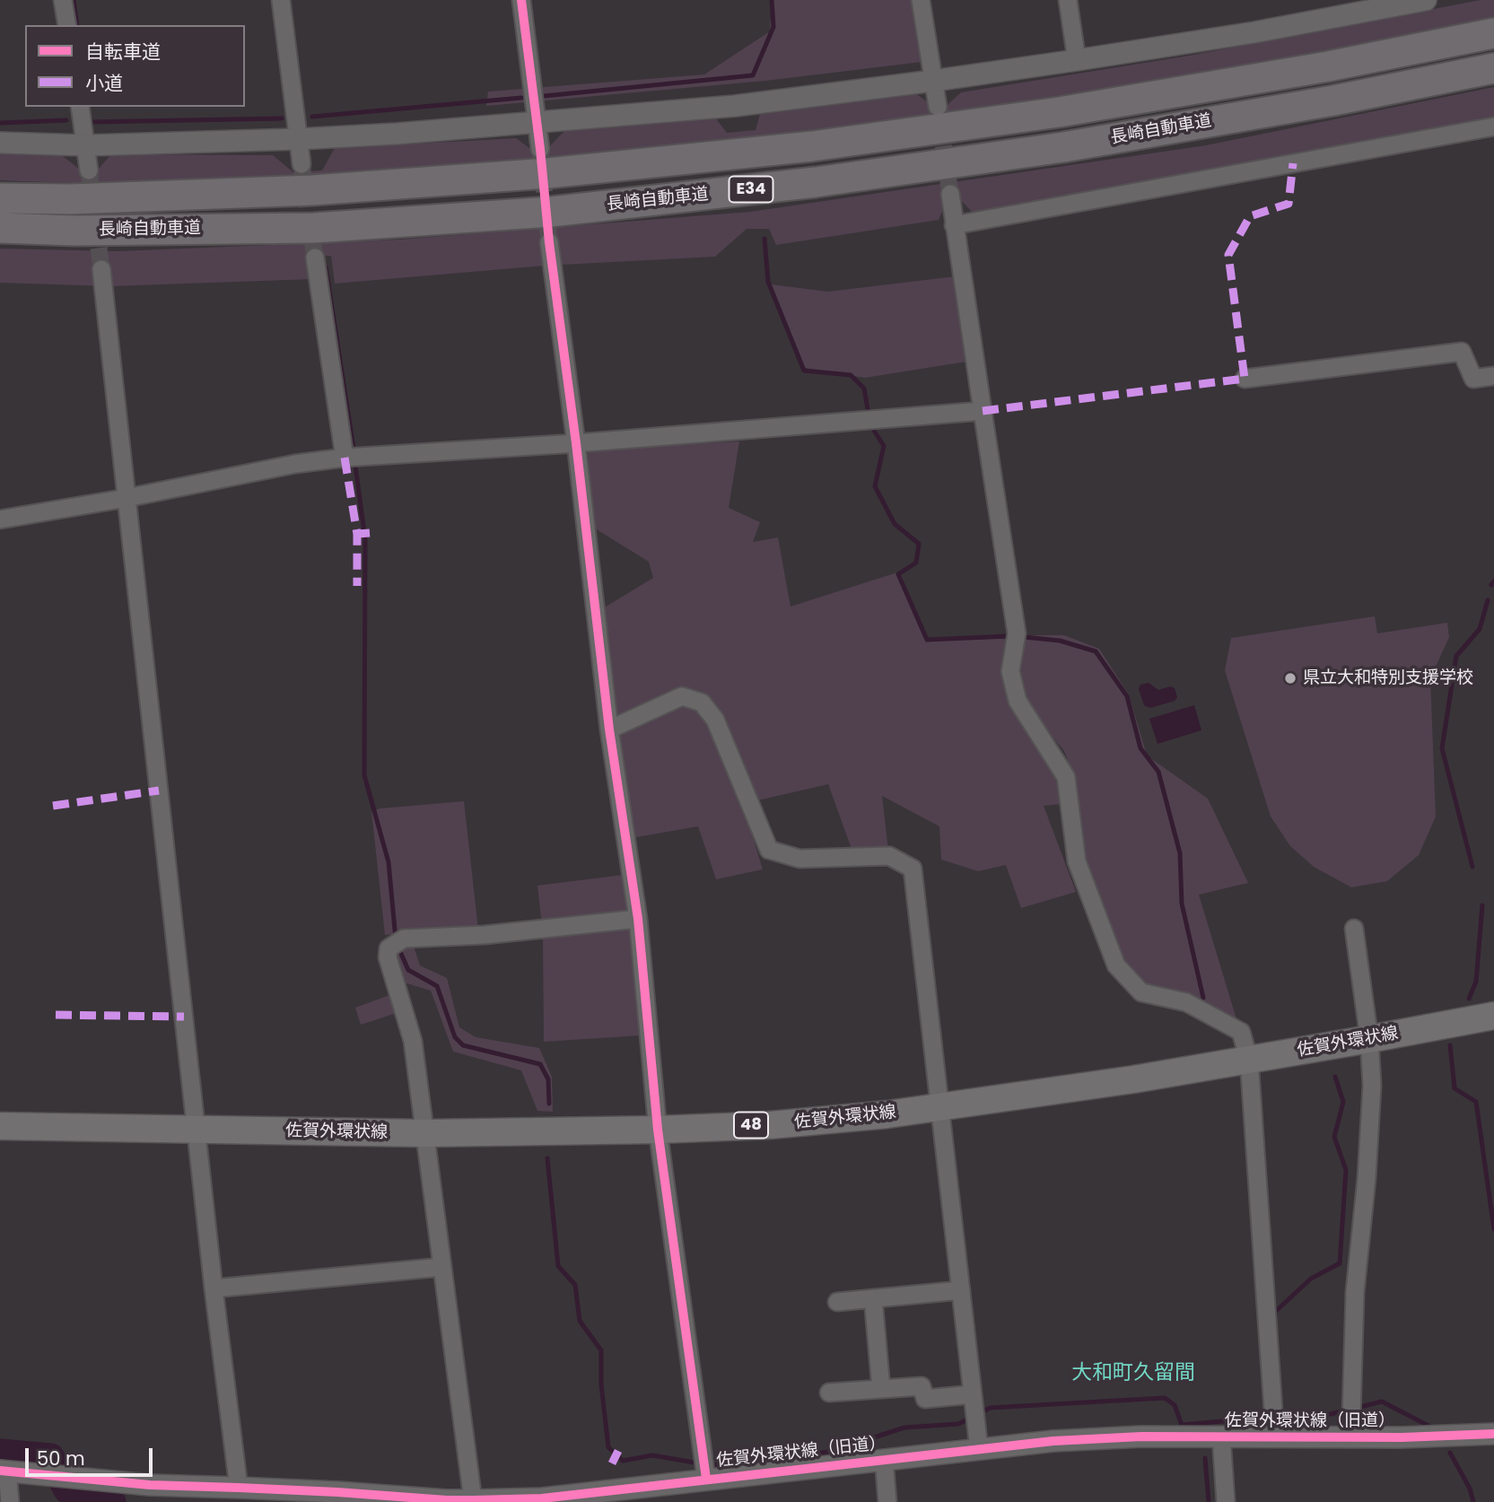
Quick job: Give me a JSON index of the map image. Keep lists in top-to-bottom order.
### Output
{
  "streets": {
    "highway": ["長崎自動車道", "E34"],
    "main road": ["佐賀外環状線", "48"],
    "street": ["佐賀外環状線（旧道）"]
  },
  "districts": ["大和町久留間"],
  "places": ["県立大和特別支援学校"],
  "legend": ["自転車道", "小道"],
  "scale_bar": "50 m"
}
